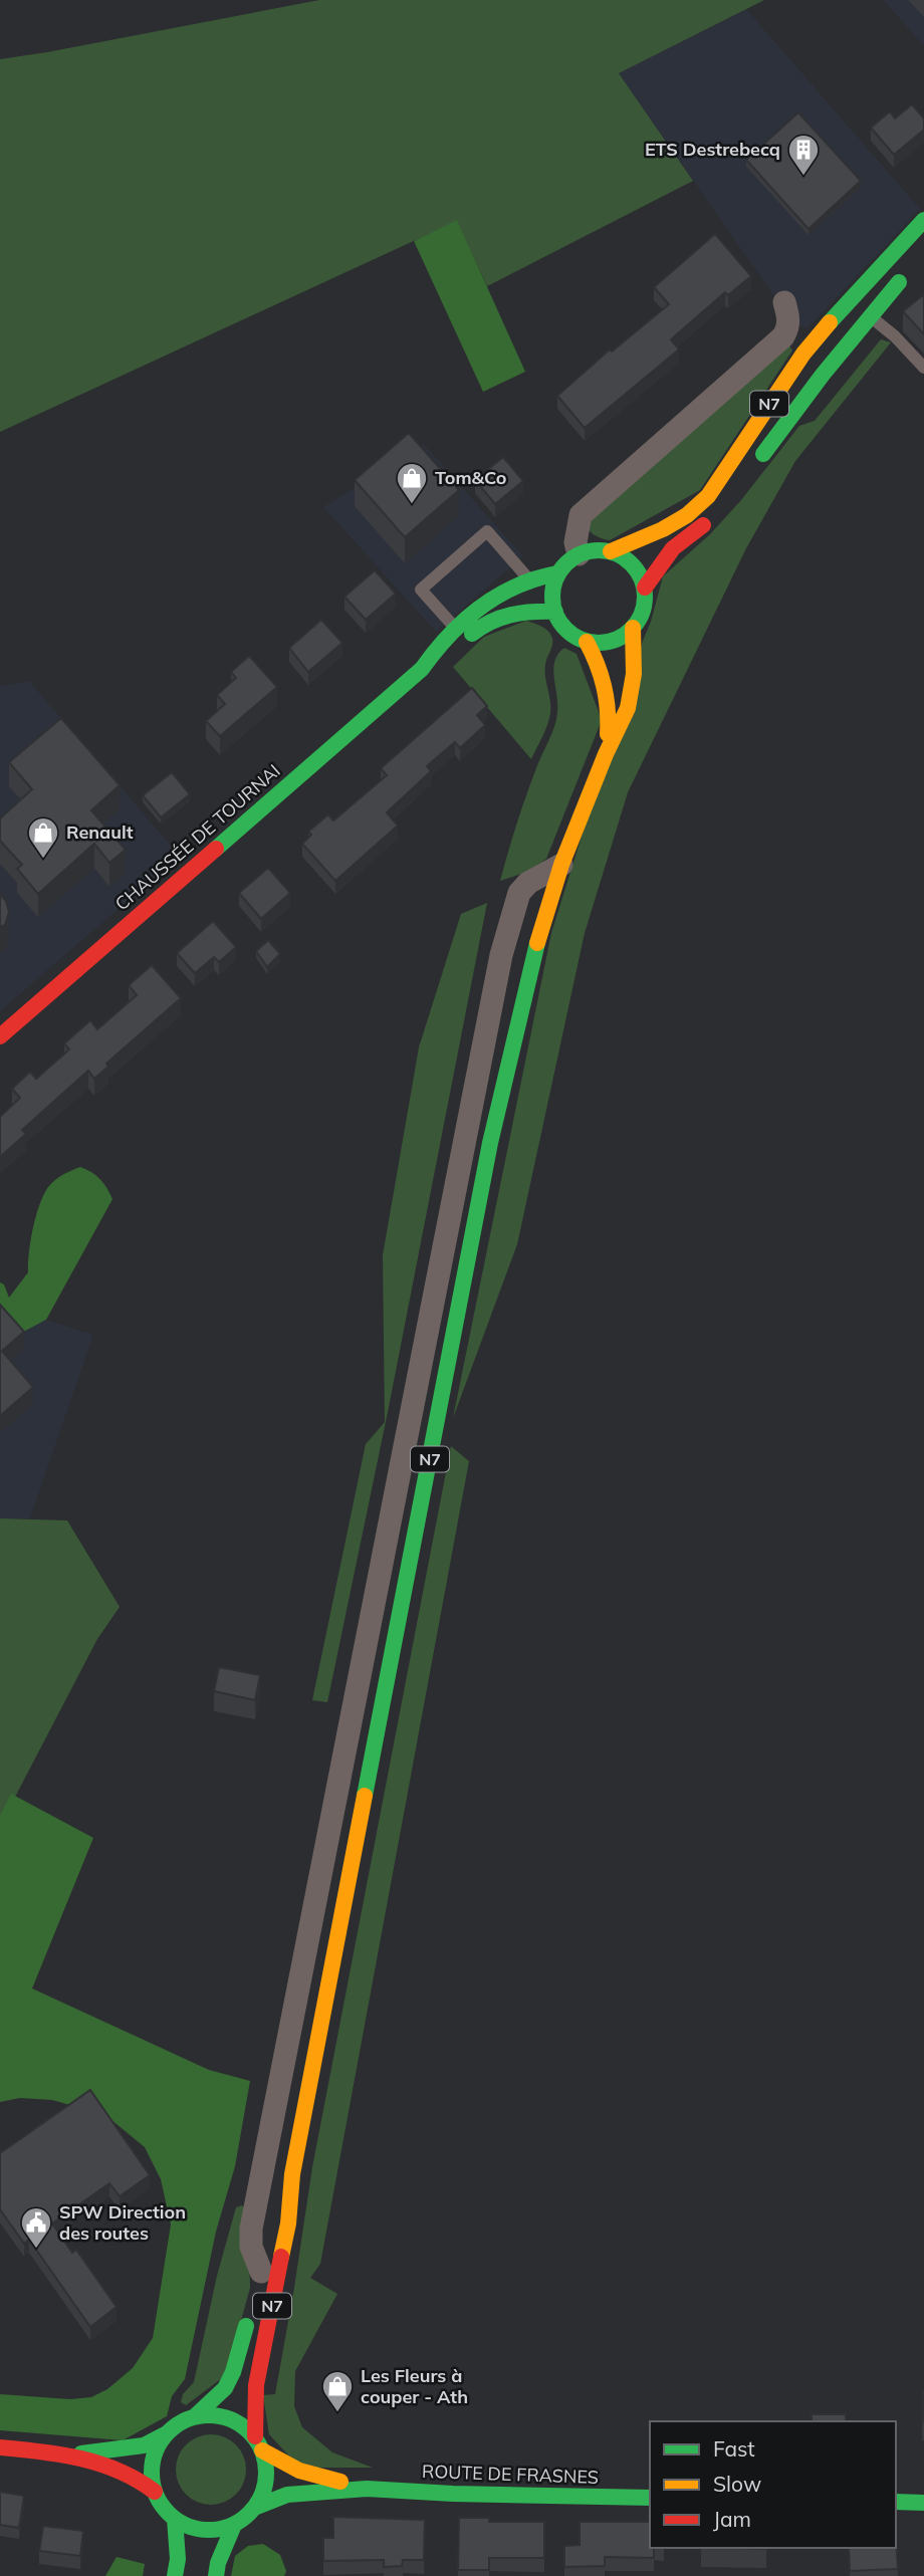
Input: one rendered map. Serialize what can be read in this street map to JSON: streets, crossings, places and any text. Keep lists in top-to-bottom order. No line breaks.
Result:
{"streets":{"main road":["N7","CHAUSSÉE DE TOURNAI","ROUTE DE FRASNES"]},"crossings":[["N7","CHAUSSÉE DE TOURNAI"],["N7","ROUTE DE FRASNES"]],"places":{"building":["ETS Destrebecq"],"shop":["Tom&Co","Renault","Les Fleurs à couper - Ath"],"public building":["SPW Direction des routes"]},"legend":["Fast","Slow","Jam"]}
